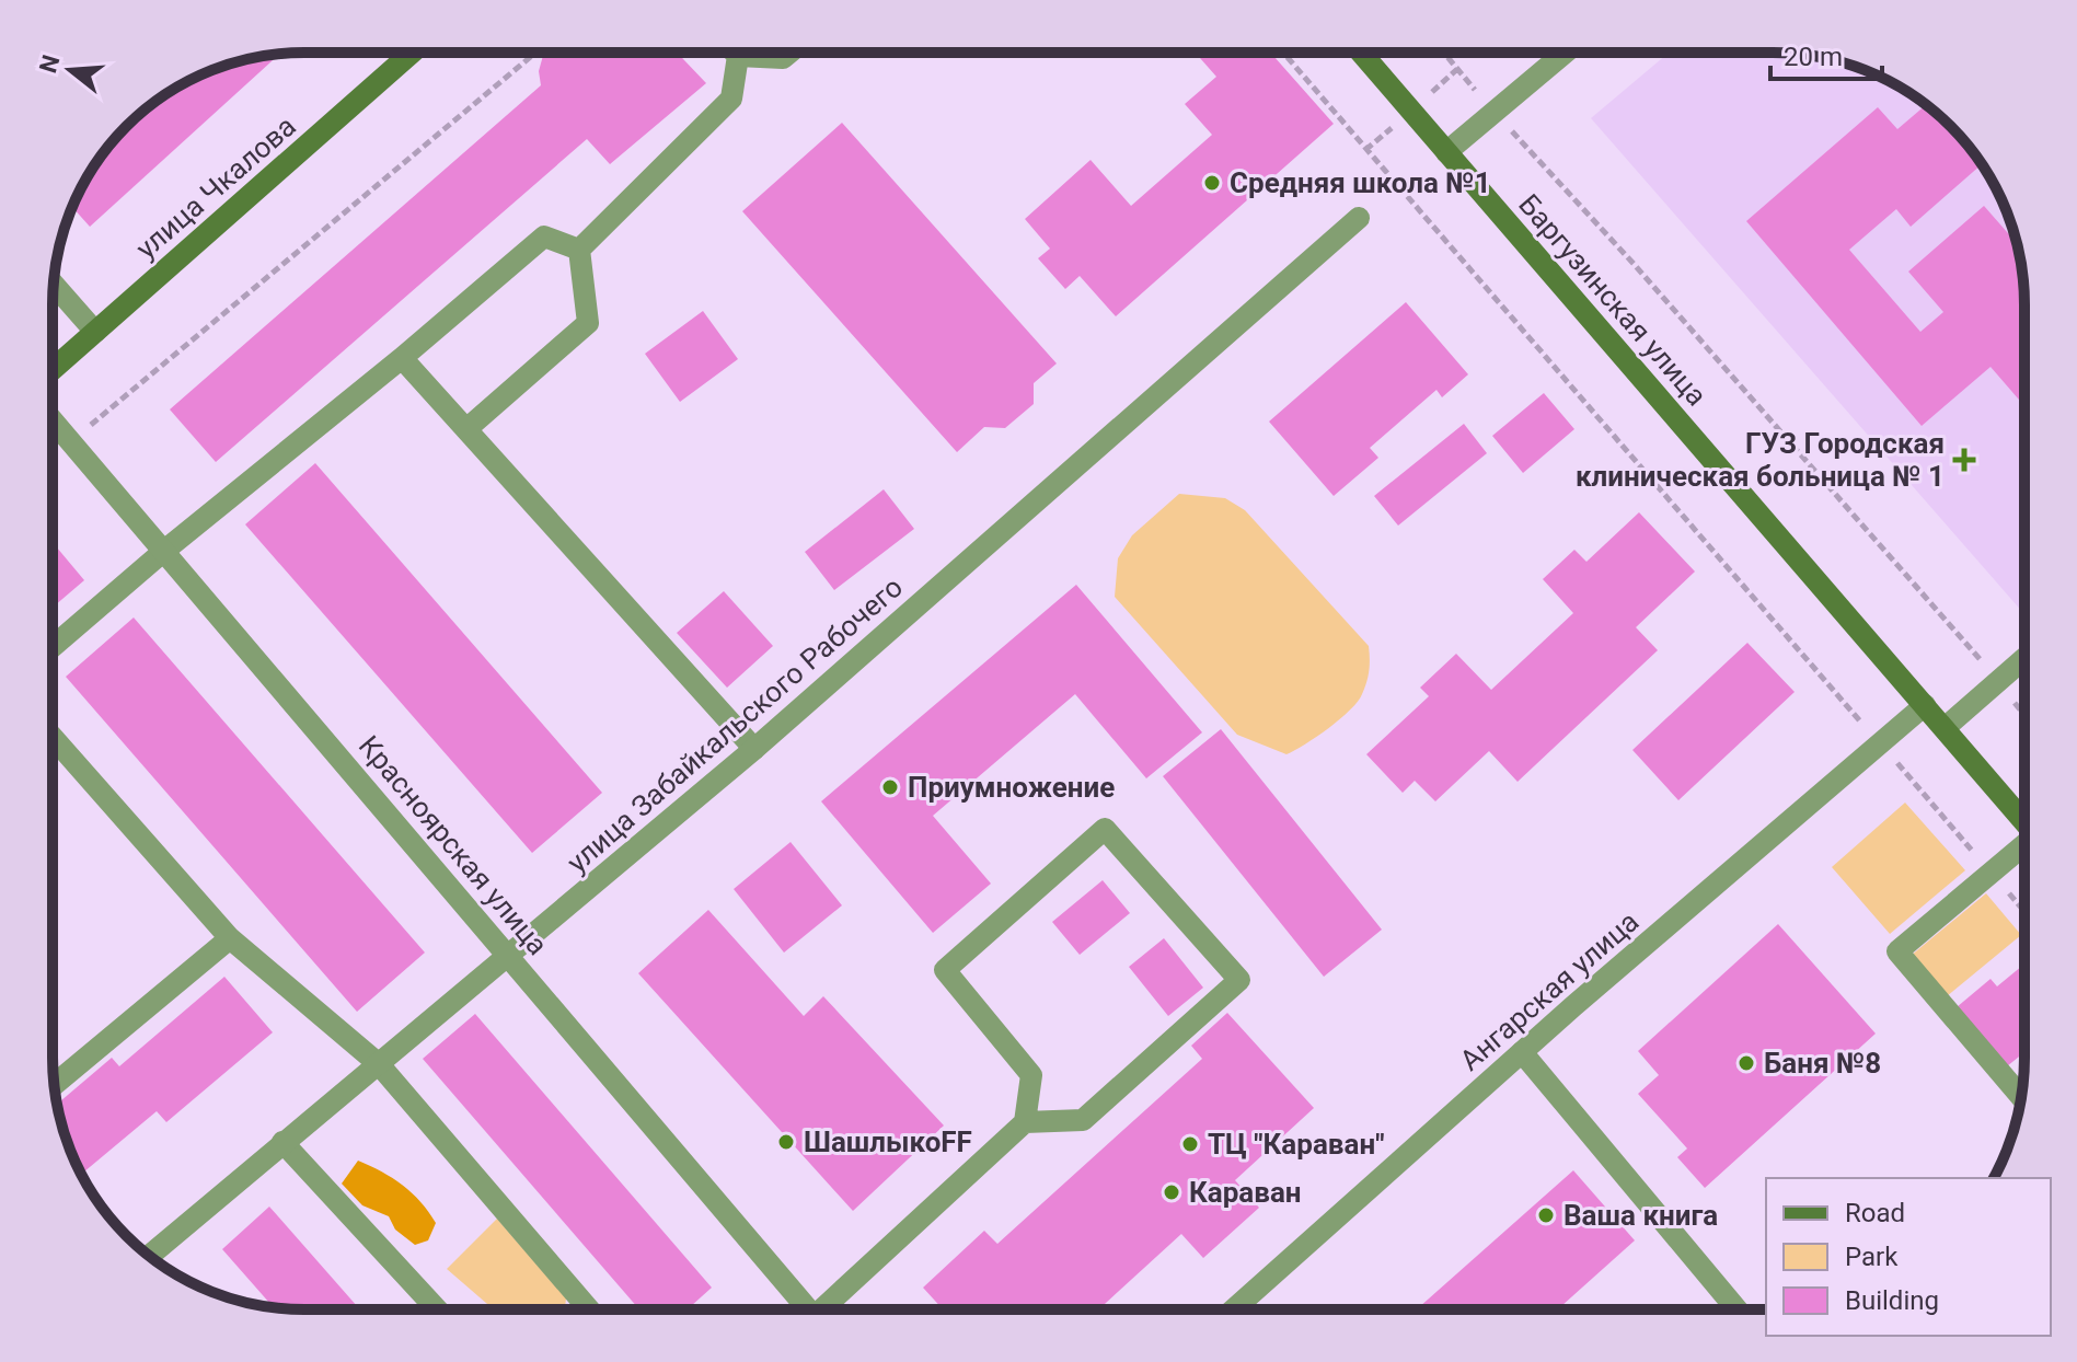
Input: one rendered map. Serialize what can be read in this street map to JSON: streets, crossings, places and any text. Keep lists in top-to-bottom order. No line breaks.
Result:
{"streets":{"main road":["улица Чкалова","Баргузинская улица"],"street":["улица Забайкальского Рабочего","Красноярская улица","Ангарская улица"]},"crossings":[["Баргузинская улица","Ангарская улица"],["улица Забайкальского Рабочего","Красноярская улица"]],"places":{"other":["Средняя школа №1","Приумножение","Баня №8","ШашлыкоFF","ТЦ \"Караван\"","Караван","Ваша книга"],"health":["ГУЗ Городская клиническая больница № 1"]},"legend":["Road","Park","Building"],"scale_bar":"20 m","north":"left"}
